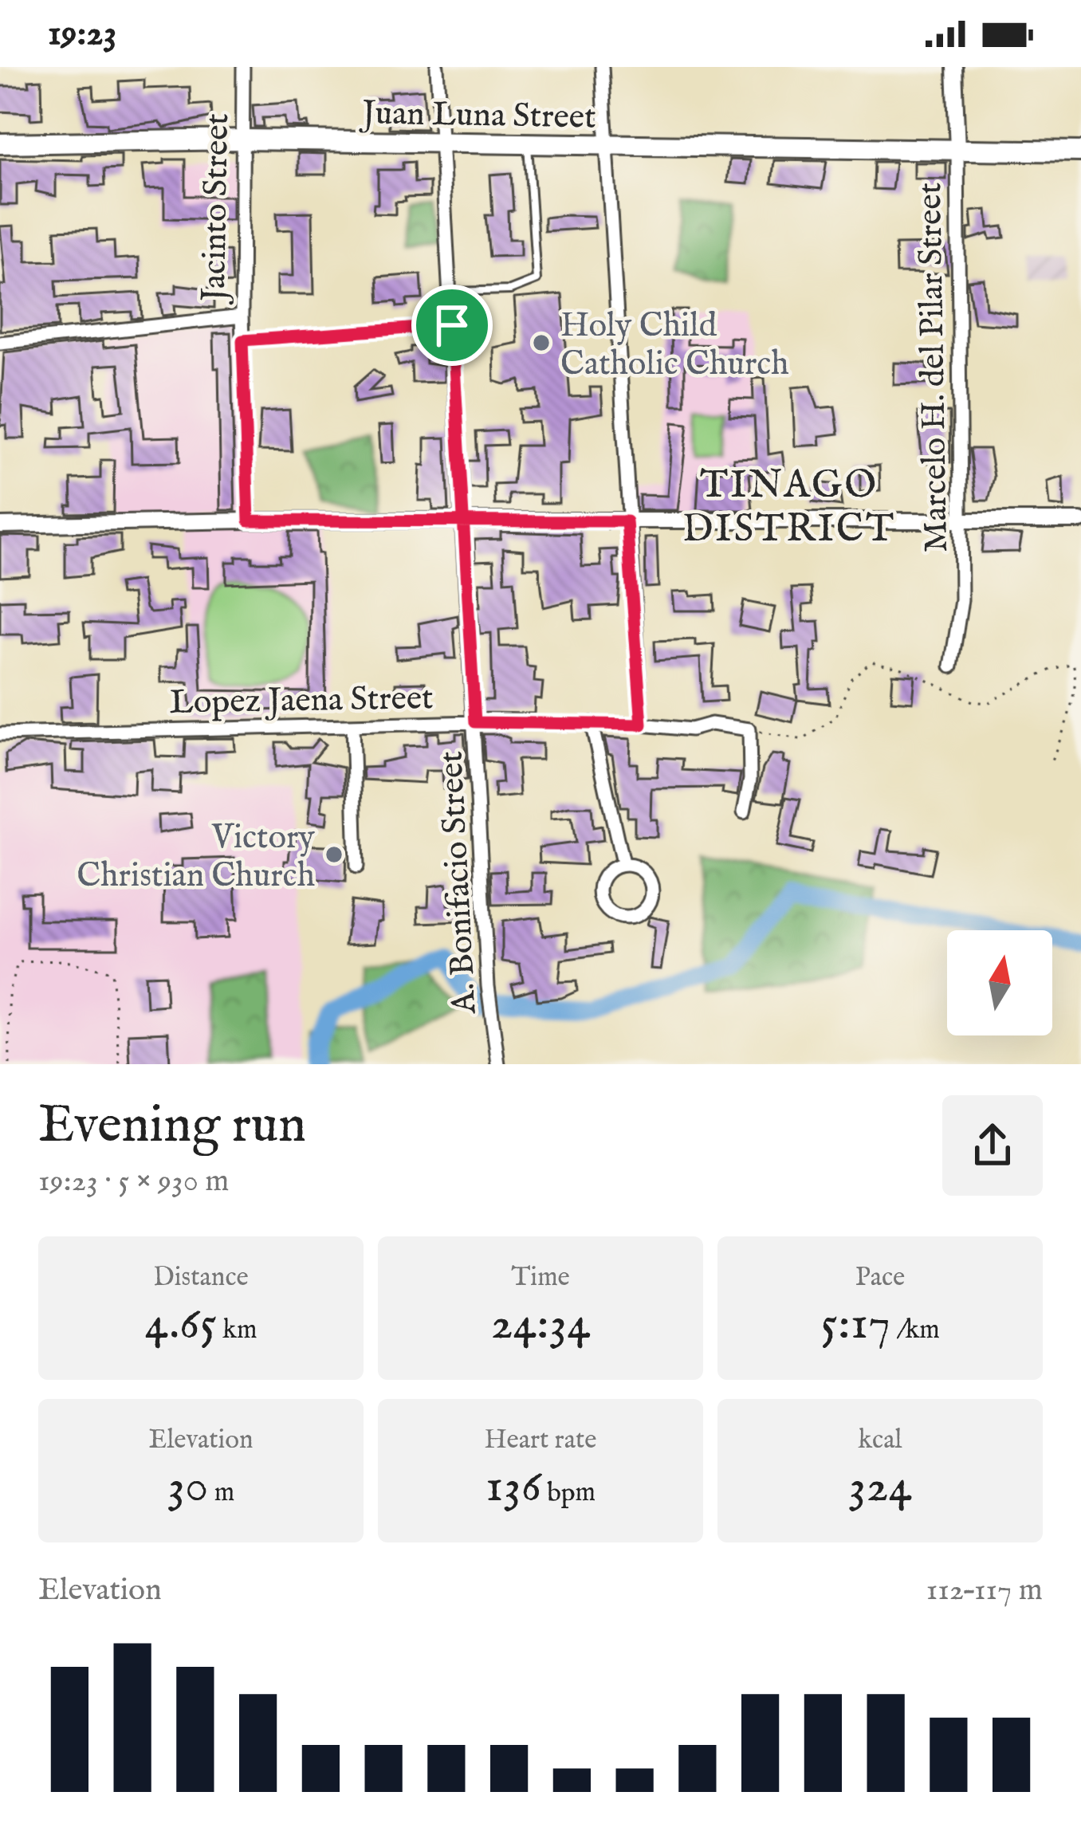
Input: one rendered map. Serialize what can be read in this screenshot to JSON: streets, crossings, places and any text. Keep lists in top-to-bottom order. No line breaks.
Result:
{"streets":{"main road":["Juan Luna Street"],"street":["Jacinto Street","Marcelo H. del Pilar Street","Lopez Jaena Street","A. Bonifacio Street"]},"crossings":[["Juan Luna Street","Jacinto Street"],["Juan Luna Street","Marcelo H. del Pilar Street"],["Juan Luna Street","A. Bonifacio Street"],["Lopez Jaena Street","A. Bonifacio Street"]],"districts":["TINAGO DISTRICT"],"places":["Holy Child Catholic Church","Victory Christian Church"],"north":"top","page":{"status":"19:23","heading":["Evening run","19:23 · 5 × 930 m"],"stats":[["Distance","4.65 km"],["Time","24:34"],["Pace","5:17 /km"],["Elevation","30 m"],["Heart rate","136 bpm"],["kcal","324"]],"chart":["Elevation","112–117 m"]}}
